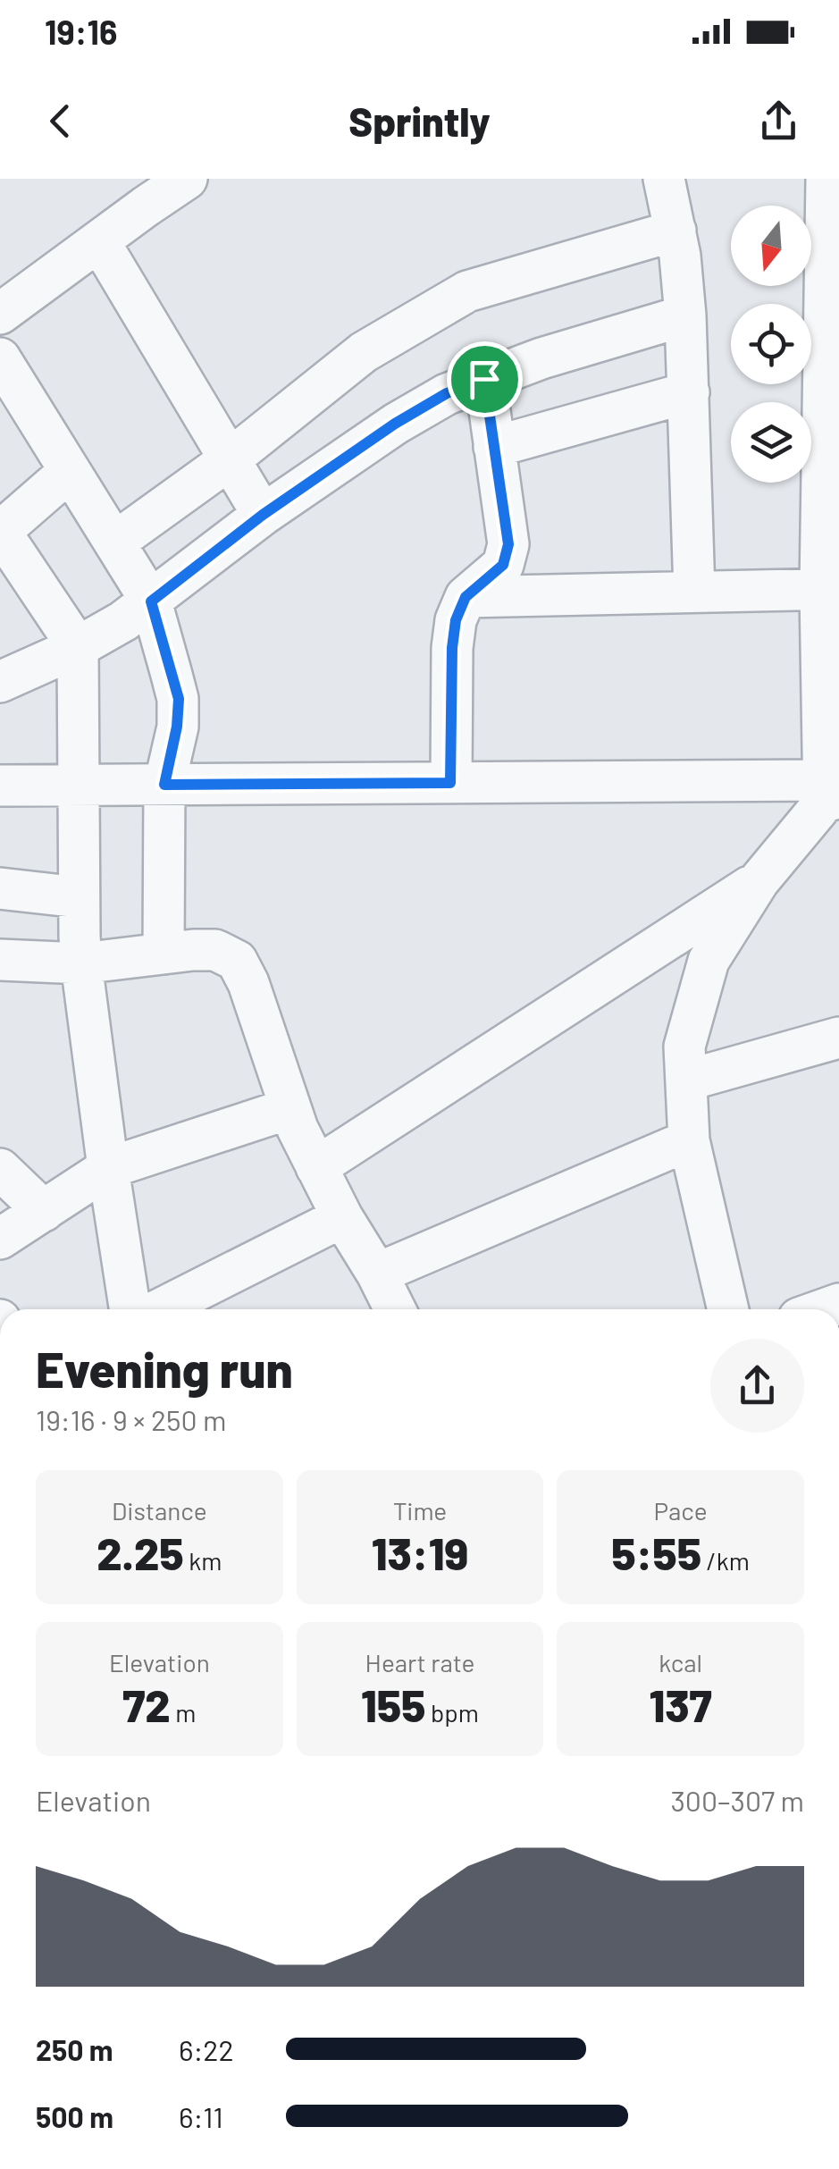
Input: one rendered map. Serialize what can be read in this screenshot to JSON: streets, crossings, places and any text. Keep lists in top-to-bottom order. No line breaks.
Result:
{"north":"bottom","page":{"status":"19:16","header":"Sprintly","heading":["Evening run","19:16 · 9 × 250 m"],"stats":[["Distance","2.25 km"],["Time","13:19"],["Pace","5:55 /km"],["Elevation","72 m"],["Heart rate","155 bpm"],["kcal","137"]],"chart":["Elevation","300–307 m"],"list":[{"name":"250 m","note":"6:22"},{"name":"500 m","note":"6:11"}]}}
